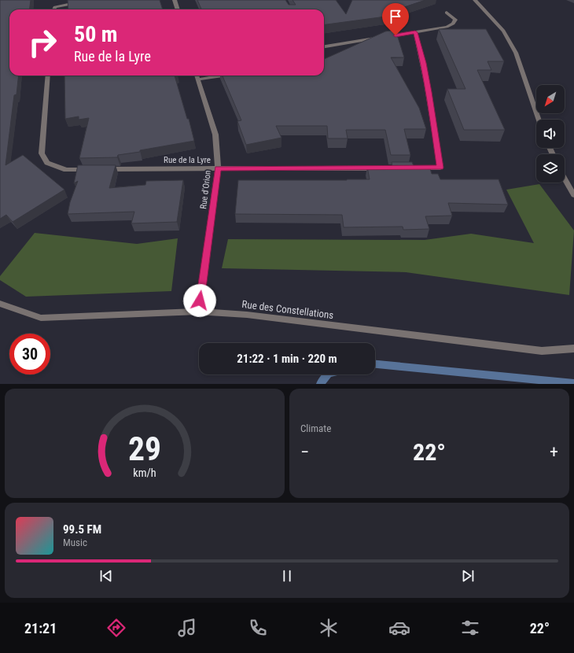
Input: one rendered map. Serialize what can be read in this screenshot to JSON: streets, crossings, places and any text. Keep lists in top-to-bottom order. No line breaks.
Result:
{"streets":{"street":["Rue de la Lyre","Rue d'Orion","Rue des Constellations"]},"crossings":[["Rue de la Lyre","Rue d'Orion"],["Rue d'Orion","Rue des Constellations"]],"north":"bottom left","page":{"turn":["50 m","Rue de la Lyre"],"limit":"30","trip":"21:22 · 1 min · 220 m","tile":"Climate","heat":["−","22°","+"],"song":["99.5 FM","Music"],"tabs":["21:21","22°"],"gauge":["29","km/h"]}}
